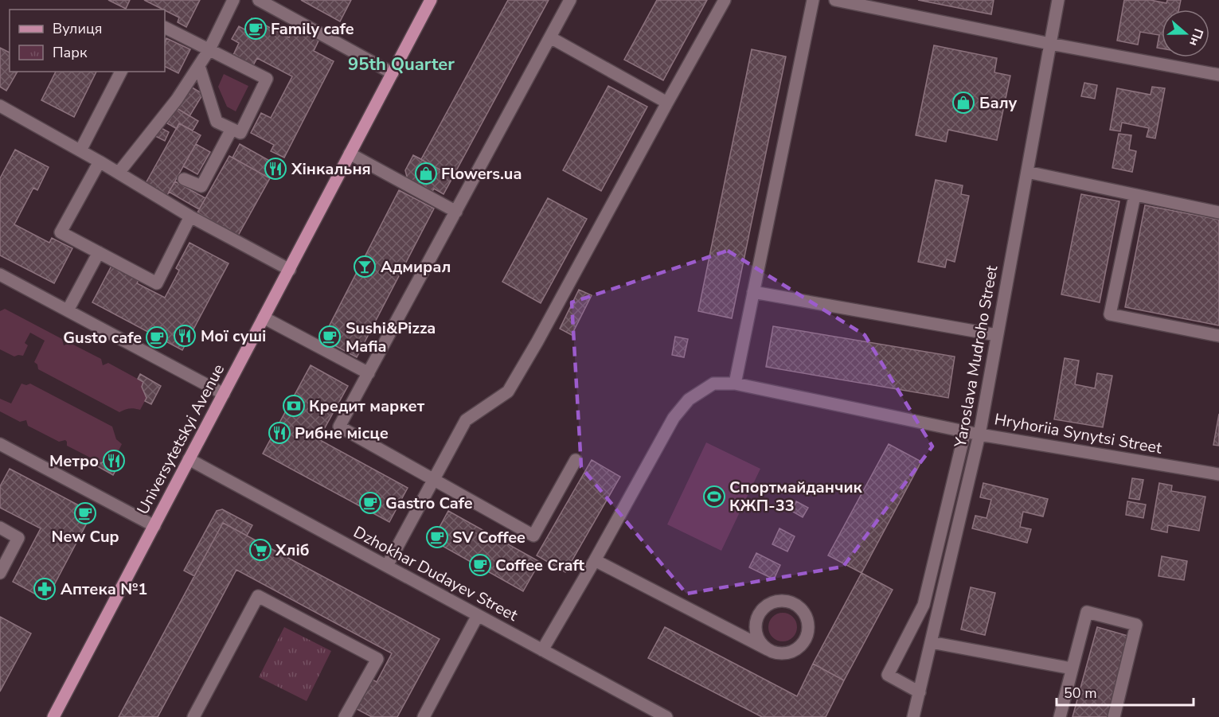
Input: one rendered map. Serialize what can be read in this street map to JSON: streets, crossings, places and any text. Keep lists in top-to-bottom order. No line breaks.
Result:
{"streets":{"main road":["Universytetskyi Avenue"],"street":["Yaroslava Mudroho Street","Hryhoriia Synytsi Street","Dzhokhar Dudayev Street"]},"crossings":[["Yaroslava Mudroho Street","Hryhoriia Synytsi Street"],["Hryhoriia Synytsi Street","Dzhokhar Dudayev Street"],["Universytetskyi Avenue","Dzhokhar Dudayev Street"]],"districts":["95th Quarter"],"places":{"cafe":["Family cafe","Sushi&Pizza Mafia","Gusto cafe","Gastro Cafe","New Cup","SV Coffee","Coffee Craft"],"shop":["Балу","Flowers.ua"],"restaurant":["Хінкальня","Мої суші","Рибне місце","Метро"],"bar":["Адмирал"],"bank":["Кредит маркет"],"sports":["Спортмайданчик КЖП-33"],"supermarket":["Хліб"],"pharmacy":["Аптека №1"]},"legend":["Вулиця","Парк"],"scale_bar":"50 m","north":"right"}
